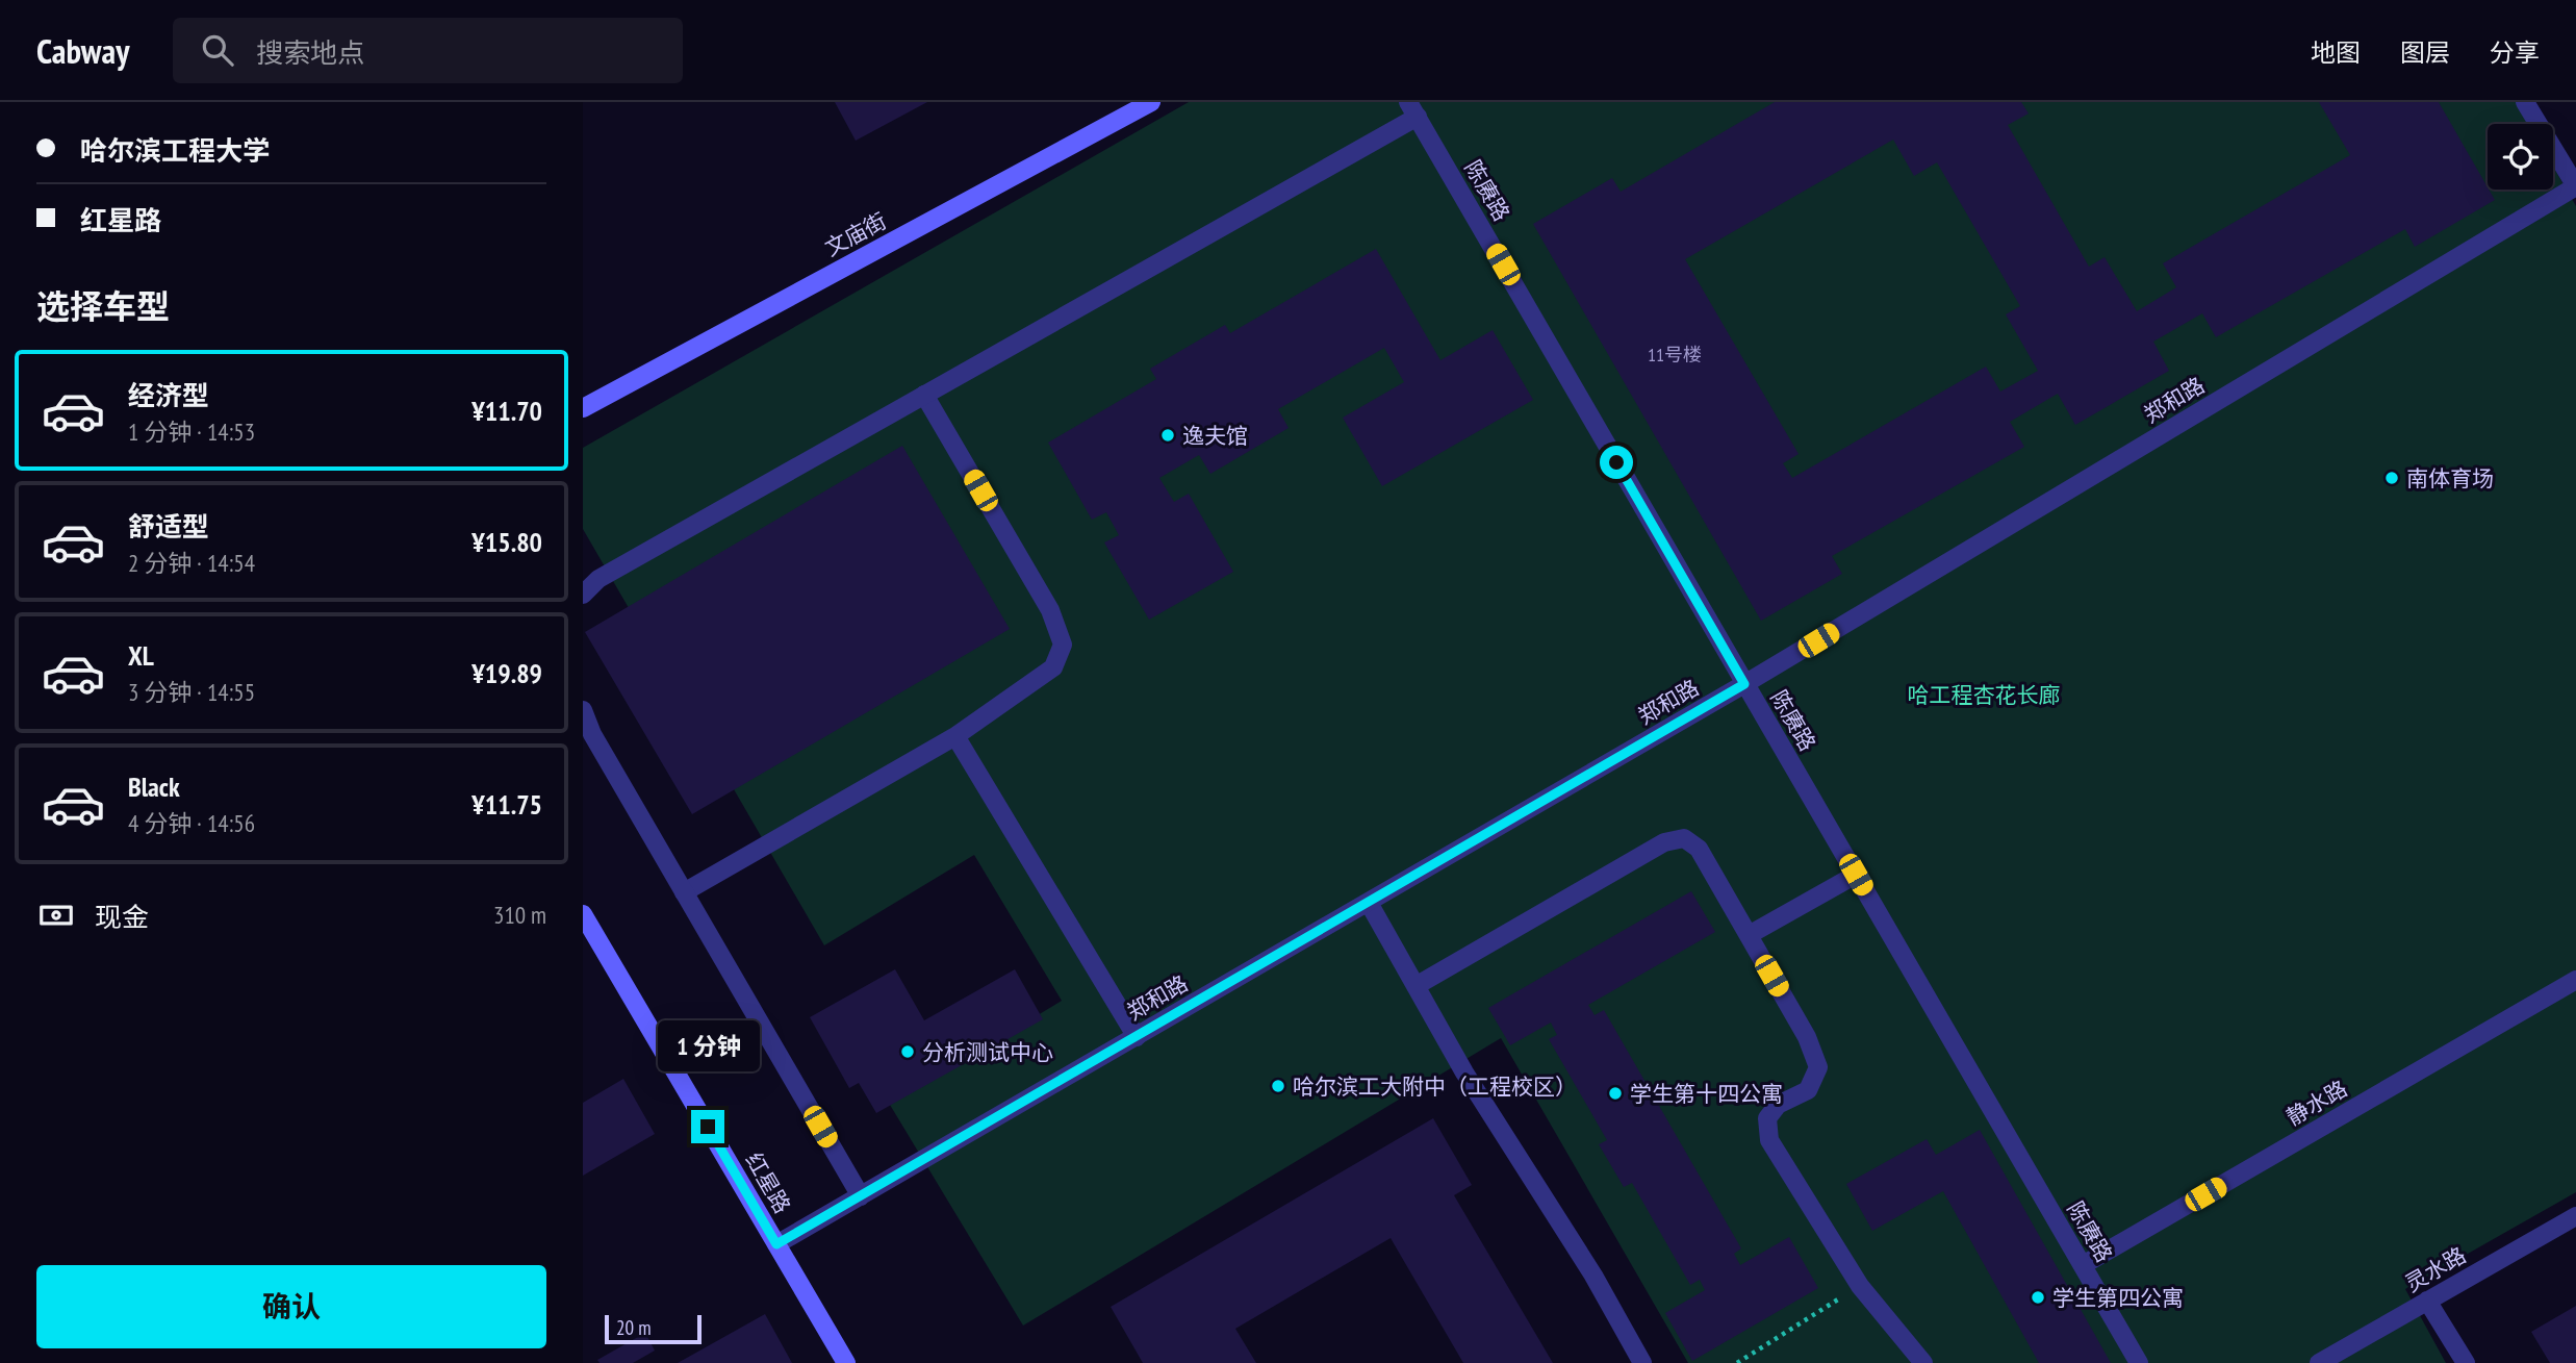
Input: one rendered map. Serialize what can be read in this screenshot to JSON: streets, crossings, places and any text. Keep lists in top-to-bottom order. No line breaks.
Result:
{"streets":{"main road":["文庙街","红星路"],"street":["陈赓路","郑和路","静水路","灵水路"]},"crossings":[["陈赓路","郑和路"],["陈赓路","静水路"],["郑和路","红星路"]],"parks":["哈工程杏花长廊"],"places":["逸夫馆","南体育场","分析测试中心","哈尔滨工大附中（工程校区）","学生第十四公寓","学生第四公寓"],"house_numbers":["11号楼"],"scale_bar":"20 m","page":{"header":"Cabway","search":"搜索地点","nav":["地图","图层","分享"],"banner":["哈尔滨工程大学","红星路"],"heading":"选择车型","list":[{"name":"经济型","note":"1 分钟 · 14:53","value":"¥11.70"},{"name":"舒适型","note":"2 分钟 · 14:54","value":"¥15.80"},{"name":"XL","note":"3 分钟 · 14:55","value":"¥19.89"},{"name":"Black","note":"4 分钟 · 14:56","value":"¥11.75"}],"pay":["现金","310 m"],"bubble":"1 分钟","buttons":"确认","scale":"20 m"}}
